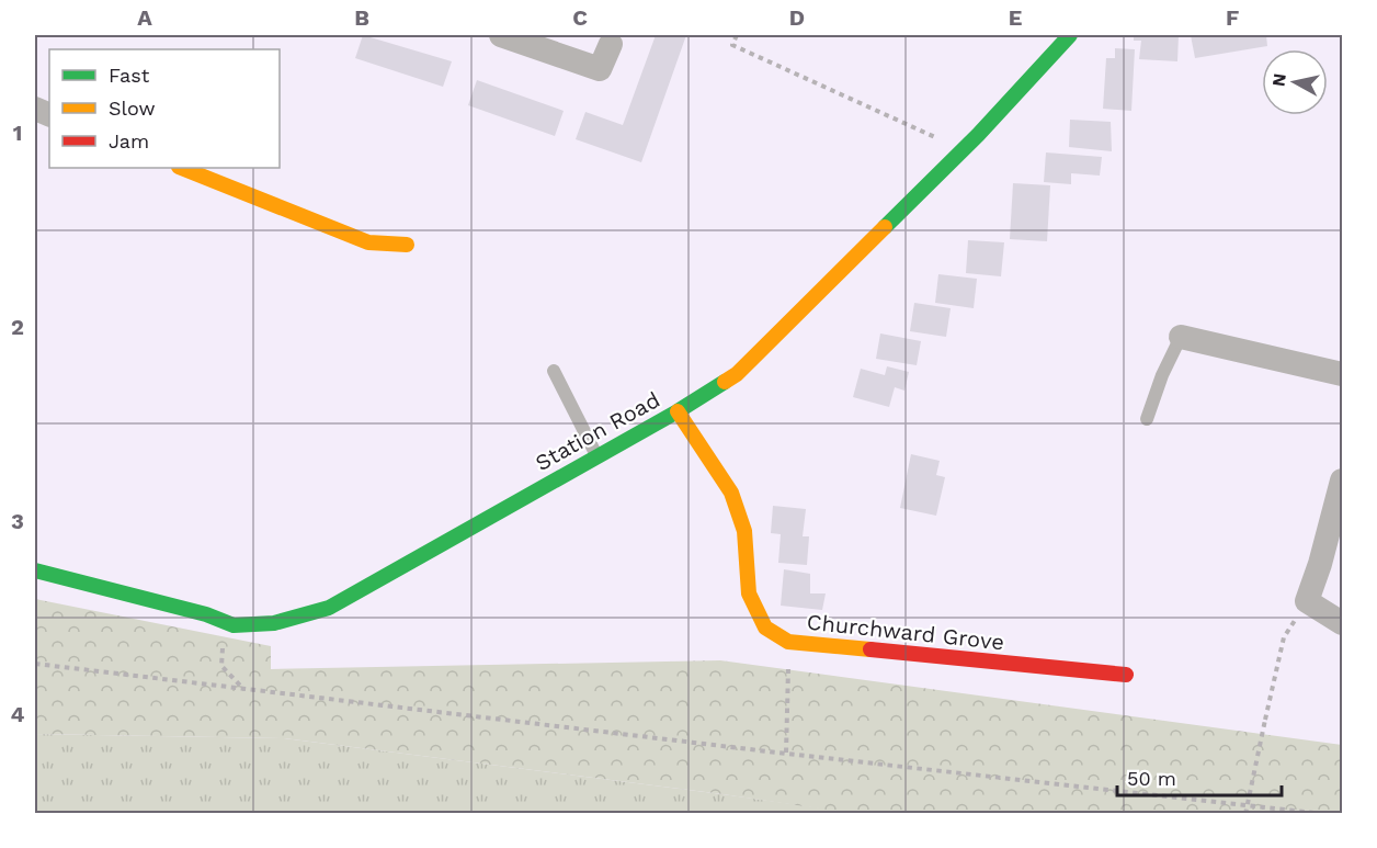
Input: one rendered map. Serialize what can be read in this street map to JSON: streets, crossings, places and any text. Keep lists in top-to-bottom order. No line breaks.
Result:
{"streets":{"street":["Station Road","Churchward Grove"]},"crossings":[["Station Road","Churchward Grove"]],"legend":["Fast","Slow","Jam"],"scale_bar":"50 m","north":"left","grid":{"columns":["A","B","C","D","E","F"],"rows":["1","2","3","4"]}}
